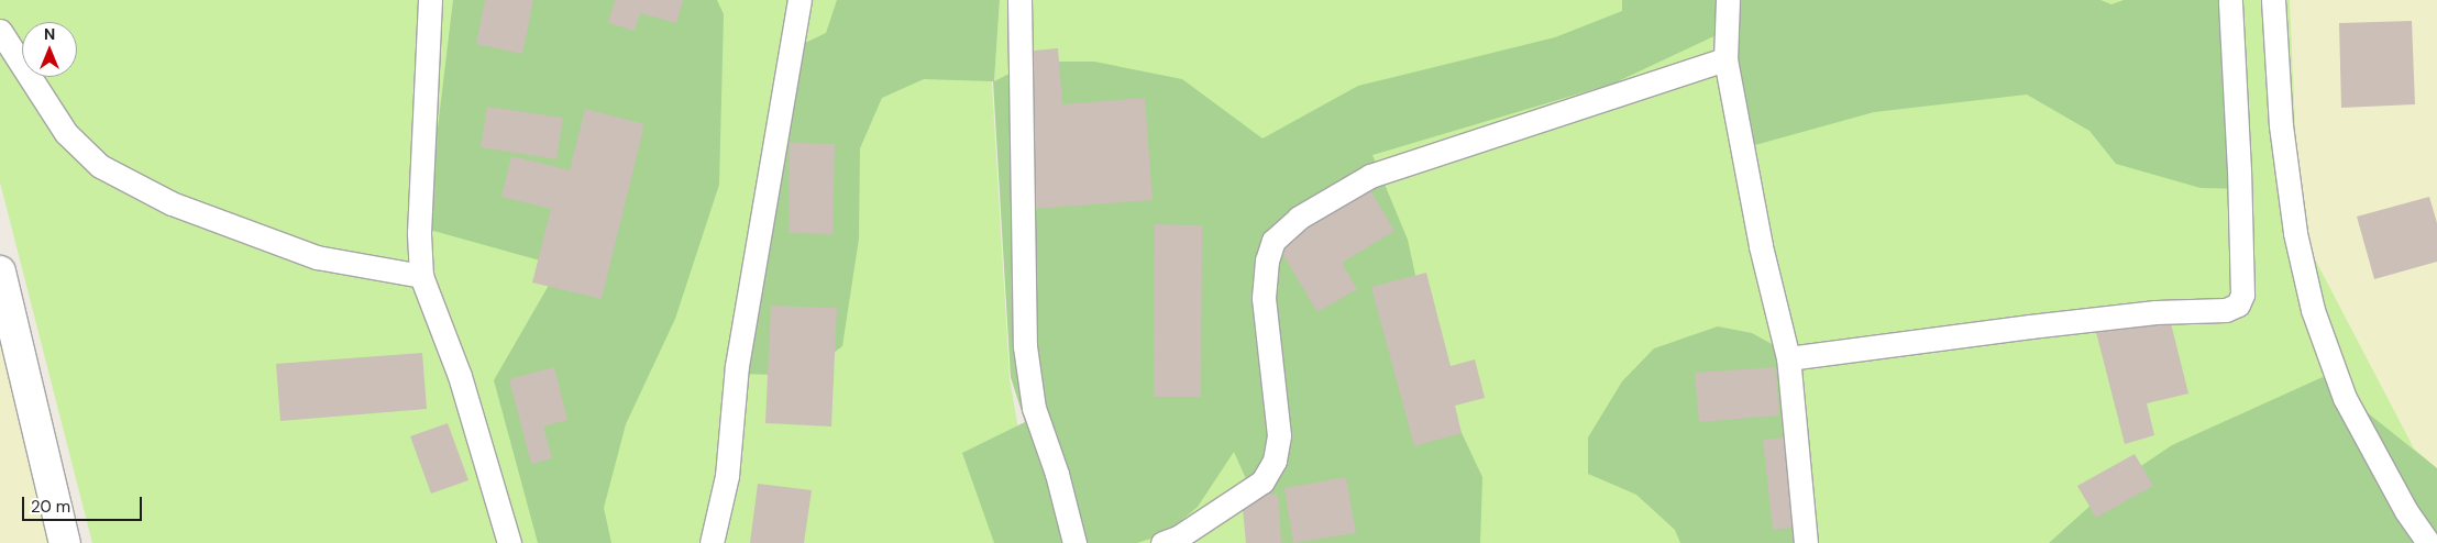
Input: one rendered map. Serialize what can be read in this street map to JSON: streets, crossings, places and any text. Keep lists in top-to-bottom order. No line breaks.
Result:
{"scale_bar":"20 m","north":"top"}
